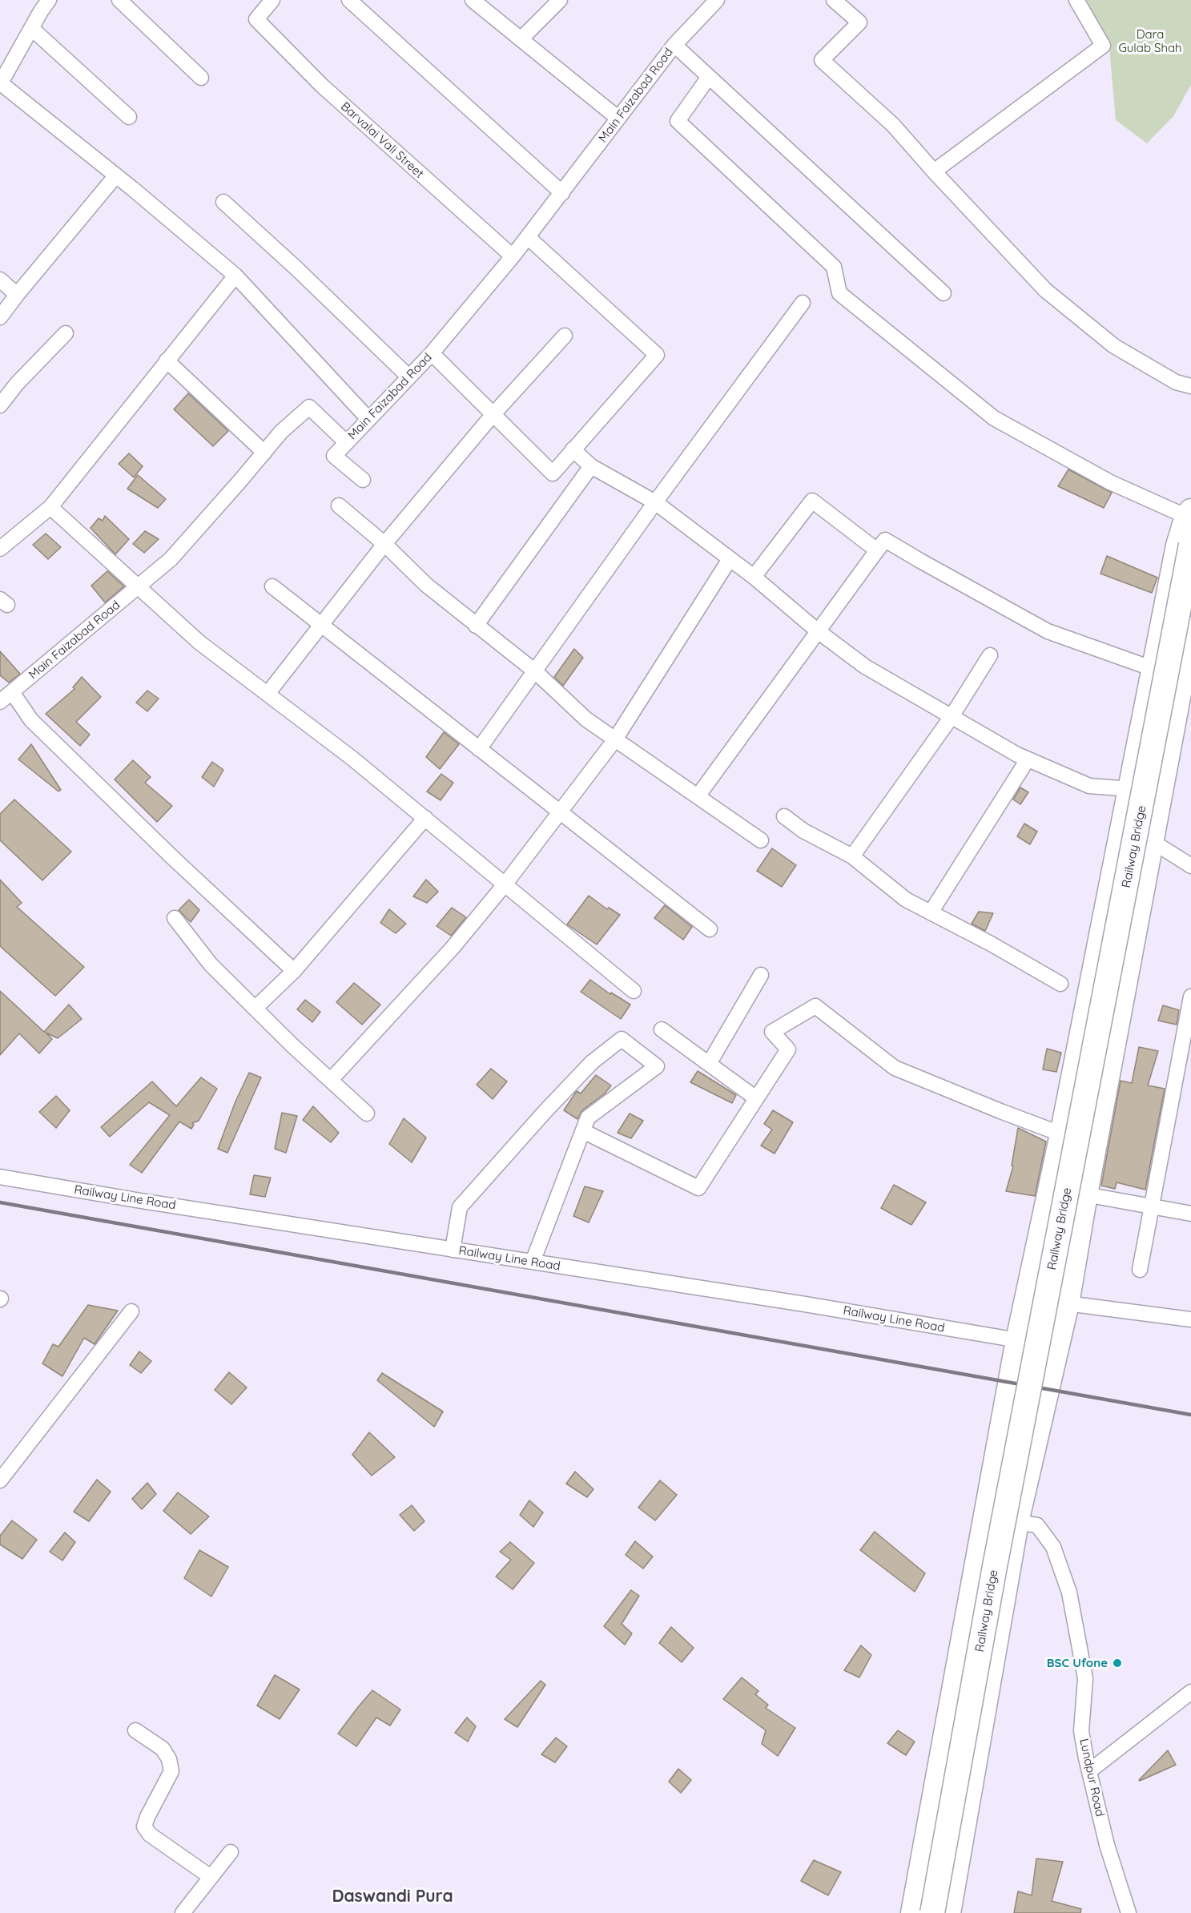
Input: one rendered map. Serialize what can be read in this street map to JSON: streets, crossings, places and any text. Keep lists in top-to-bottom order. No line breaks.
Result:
{"streets":{"main road":["Railway Bridge"],"street":["Main Faizabad Road","Barvalai Vali Street","Railway Line Road","Lundpur Road"]},"crossings":[["Main Faizabad Road","Barvalai Vali Street"]],"districts":["Daswandi Pura"],"parks":["Dara Gulab Shah"],"places":["BSC Ufone"]}
